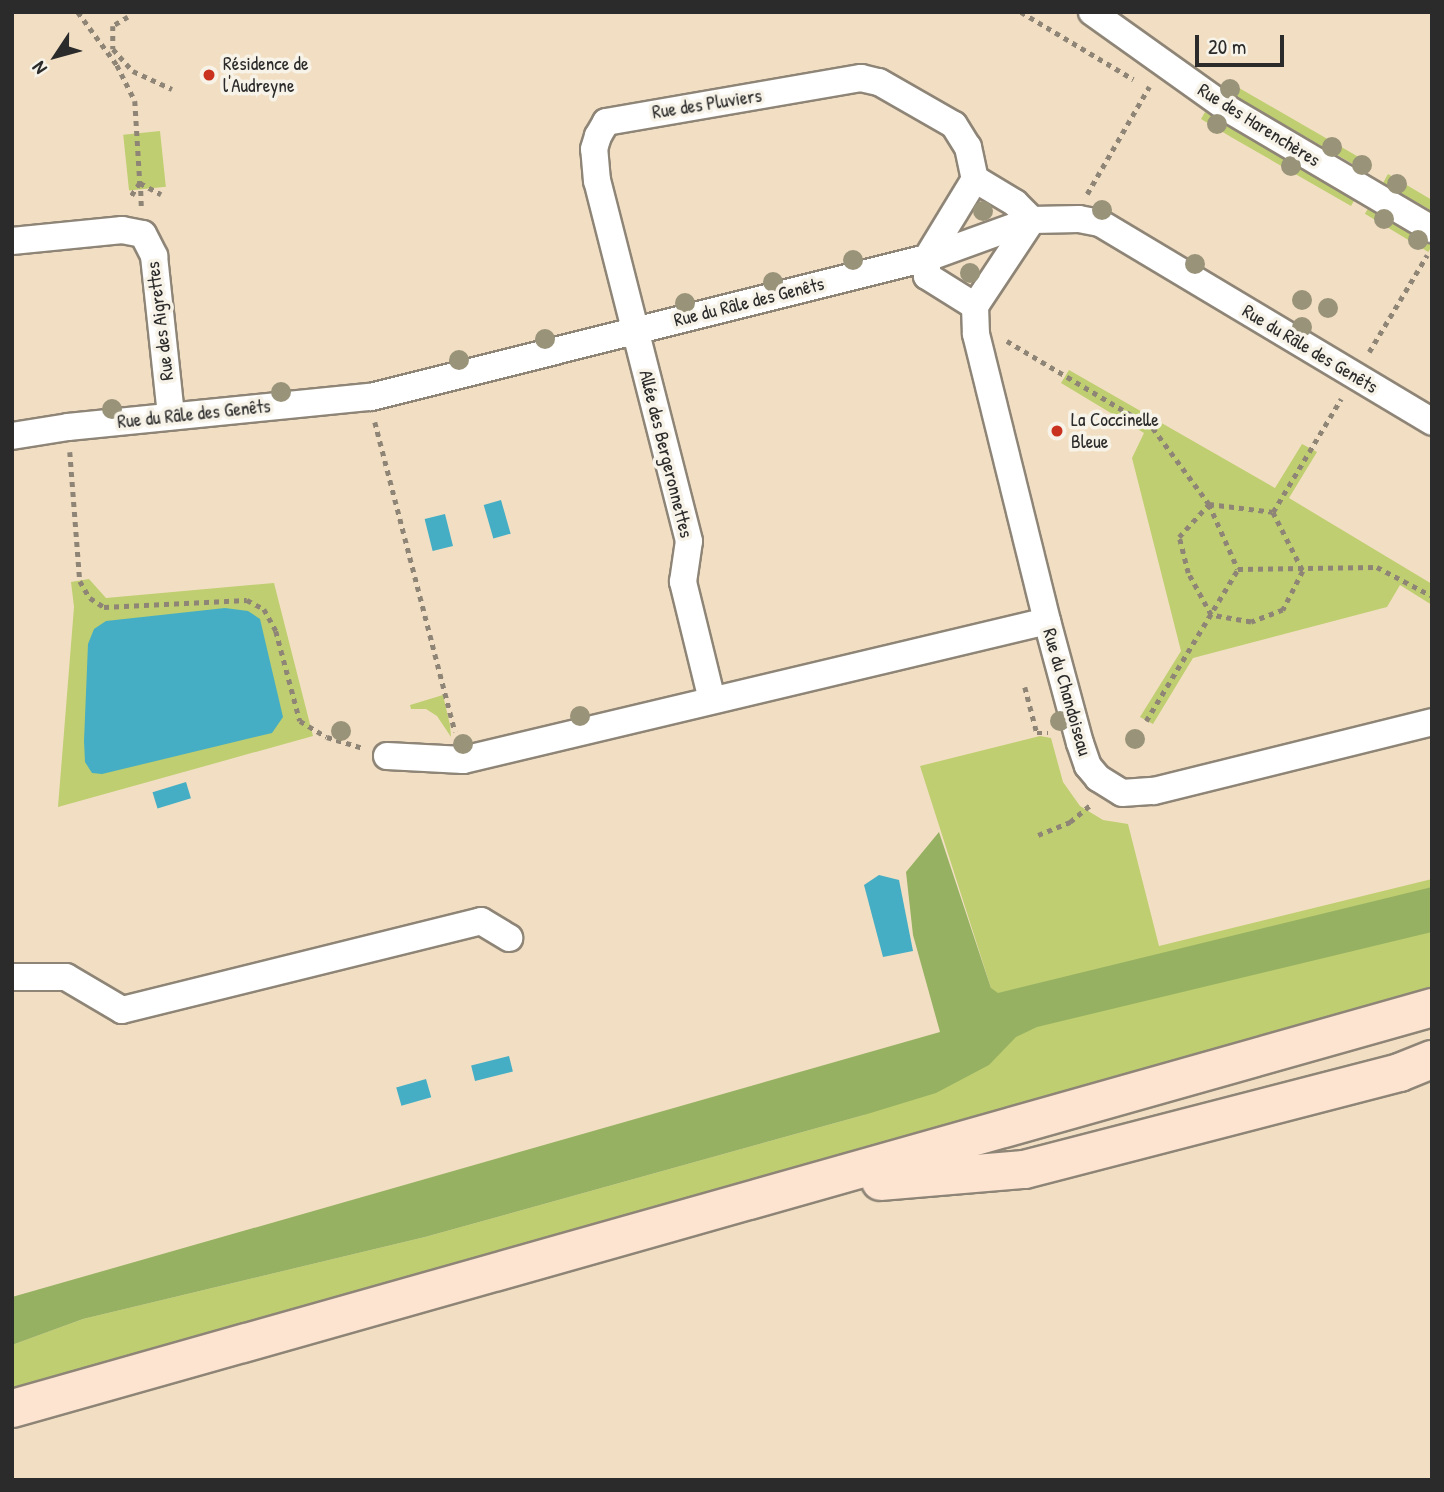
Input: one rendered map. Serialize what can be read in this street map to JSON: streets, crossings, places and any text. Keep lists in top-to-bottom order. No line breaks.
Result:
{"streets":{"street":["Rue des Pluviers","Rue des Harenchères","Rue du Râle des Genêts","Rue des Aigrettes","Allée des Bergeronnettes","Rue du Chandoiseau"]},"crossings":[["Rue des Pluviers","Rue du Râle des Genêts"],["Rue des Pluviers","Allée des Bergeronnettes"],["Rue du Râle des Genêts","Rue des Aigrettes"],["Rue du Râle des Genêts","Allée des Bergeronnettes"]],"places":["Résidence de l'Audreyne","La Coccinelle Bleue"],"scale_bar":"20 m","north":"bottom left"}
